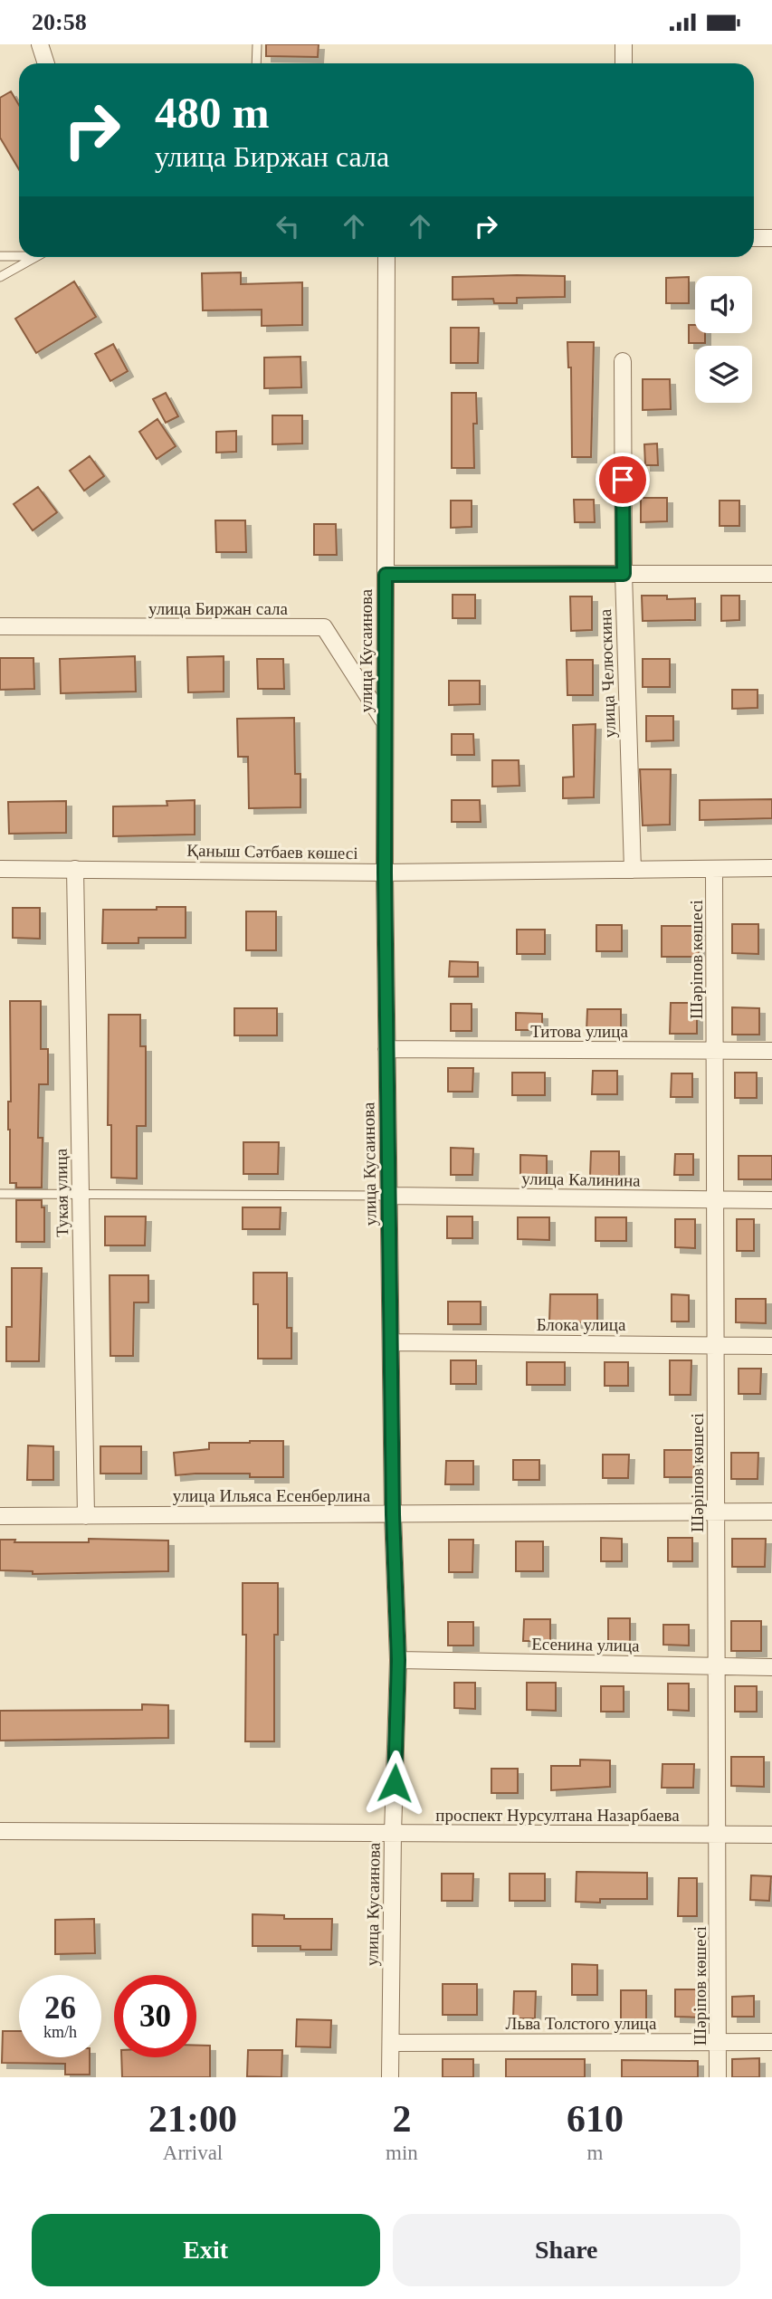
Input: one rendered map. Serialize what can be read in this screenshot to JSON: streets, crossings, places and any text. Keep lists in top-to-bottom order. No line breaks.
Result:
{"streets":{"street":["улица Биржан сала","улица Кусаинова","улица Челюскина","Қаныш Сәтбаев көшесі","Шәріпов көшесі","Титова улица","улица Калинина","Тукая улица","Блока улица","улица Ильяса Есенберлина","Есенина улица","проспект Нурсултана Назарбаева","Льва Толстого улица"]},"crossings":[["улица Биржан сала","улица Кусаинова"],["улица Кусаинова","Қаныш Сәтбаев көшесі"],["улица Кусаинова","Титова улица"],["улица Кусаинова","улица Калинина"],["улица Кусаинова","Блока улица"],["улица Кусаинова","улица Ильяса Есенберлина"],["улица Кусаинова","Есенина улица"],["улица Кусаинова","проспект Нурсултана Назарбаева"],["улица Кусаинова","Льва Толстого улица"],["улица Челюскина","Қаныш Сәтбаев көшесі"],["Қаныш Сәтбаев көшесі","Шәріпов көшесі"],["Қаныш Сәтбаев көшесі","Тукая улица"],["Шәріпов көшесі","Титова улица"],["Шәріпов көшесі","улица Калинина"],["Шәріпов көшесі","Блока улица"],["Шәріпов көшесі","улица Ильяса Есенберлина"],["Шәріпов көшесі","Есенина улица"],["Шәріпов көшесі","проспект Нурсултана Назарбаева"],["Шәріпов көшесі","Льва Толстого улица"],["Тукая улица","улица Ильяса Есенберлина"]],"page":{"status":"20:58","turn":["480 m","улица Биржан сала"],"speed":"26 km/h","limit":"30","eta":["21:00","Arrival","2","min","610","m"],"buttons":["Exit","Share"]}}
